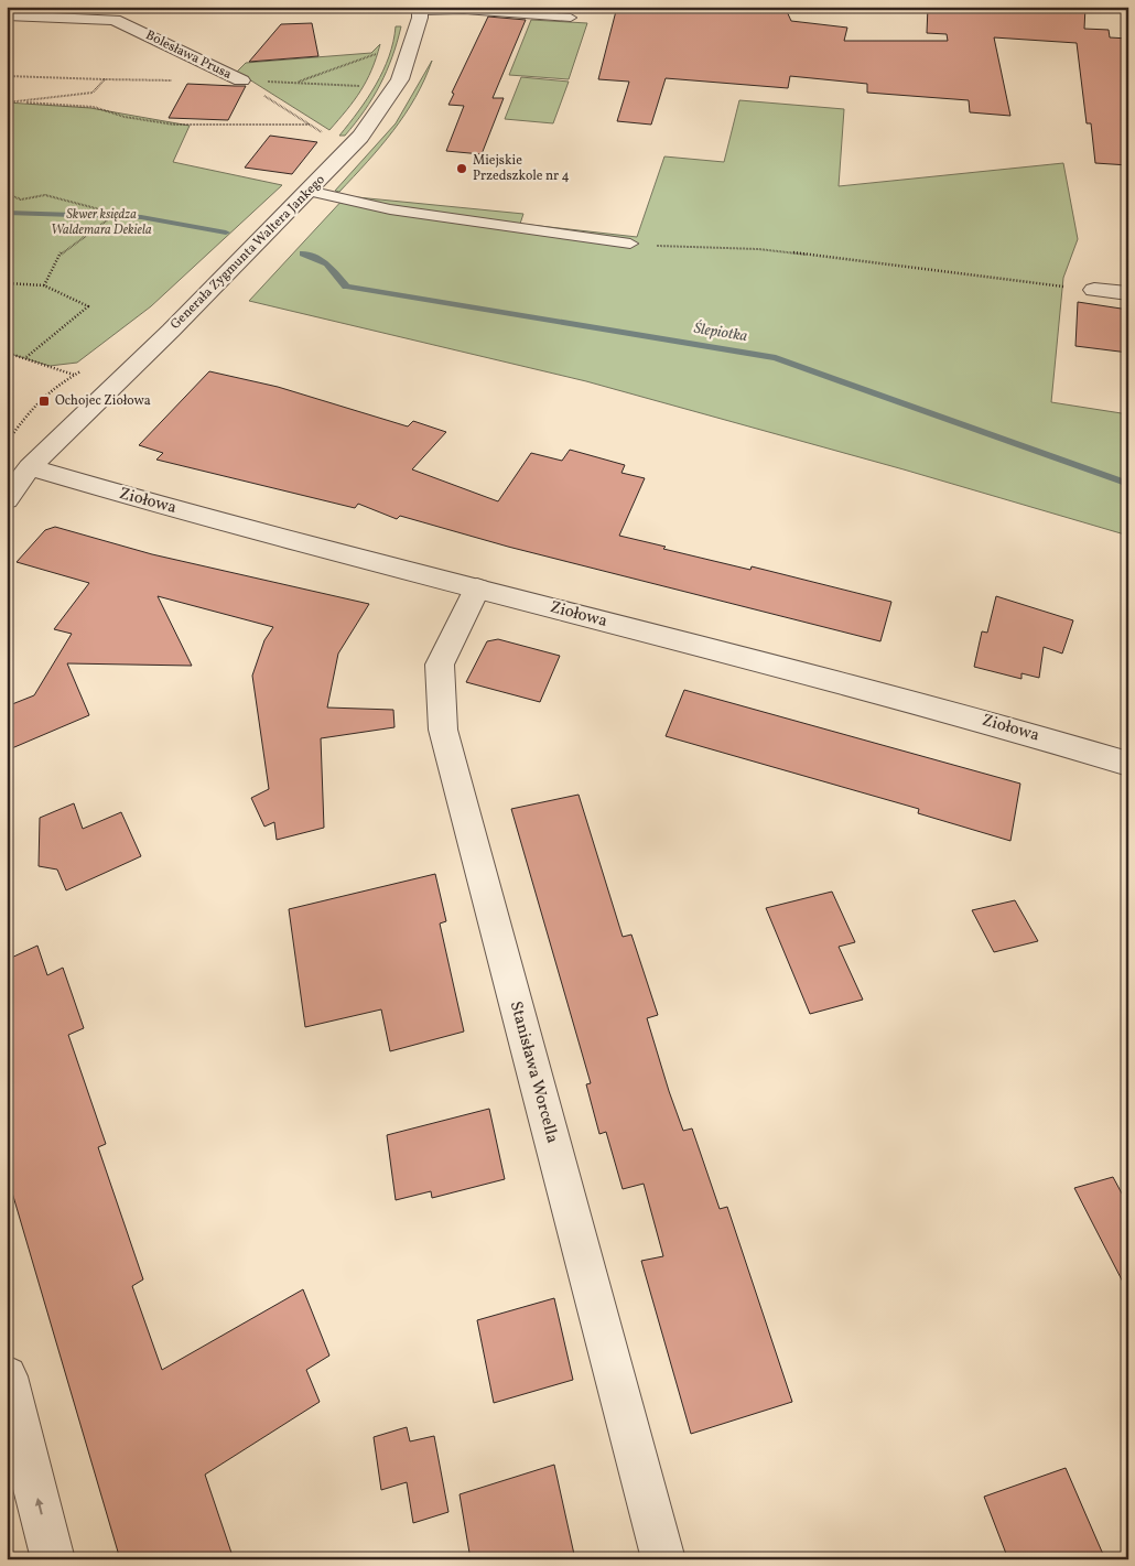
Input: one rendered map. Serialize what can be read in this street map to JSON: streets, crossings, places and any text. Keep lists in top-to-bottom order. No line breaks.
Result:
{"streets":{"street":["Bolesława Prusa","Generała Zygmunta Waltera Jankego","Ziołowa","Stanisława Worcella"]},"crossings":[["Generała Zygmunta Waltera Jankego","Ziołowa"],["Ziołowa","Stanisława Worcella"]],"water":["Ślepiotka"],"parks":["Skwer księdza Waldemara Dekiela"],"places":{"other":["Miejskie Przedszkole nr 4"],"transit":["Ochojec Ziołowa"]}}
